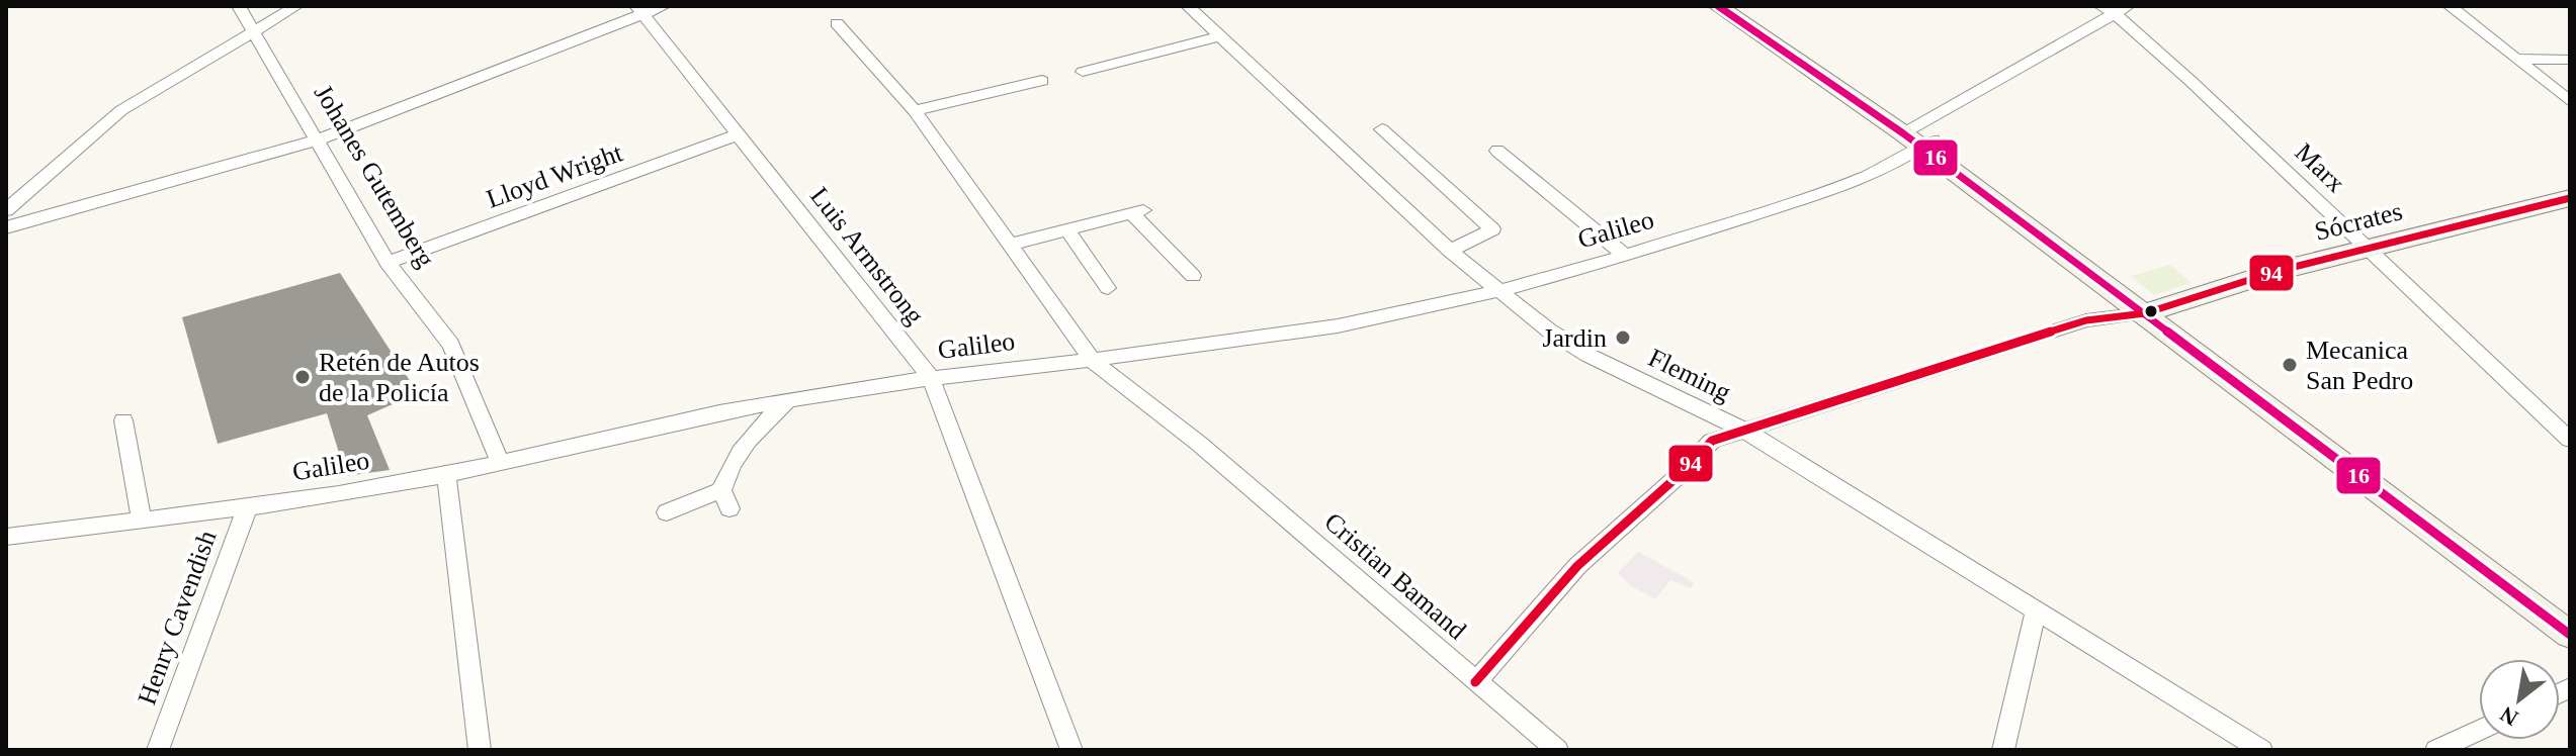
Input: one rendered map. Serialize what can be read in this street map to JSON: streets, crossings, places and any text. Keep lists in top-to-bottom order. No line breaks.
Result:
{"streets":{"main road":["Sócrates"],"street":["Marx","Johanes Gutemberg","Lloyd Wright","Galileo","Luis Armstrong","Fleming","Cristian Bamand","Henry Cavendish"]},"crossings":[["Marx","Sócrates"],["Marx","Galileo"],["Johanes Gutemberg","Lloyd Wright"],["Johanes Gutemberg","Galileo"],["Lloyd Wright","Luis Armstrong"],["Galileo","Luis Armstrong"],["Galileo","Fleming"],["Galileo","Cristian Bamand"],["Galileo","Henry Cavendish"]],"places":["Jardin","Mecanica San Pedro","Retén de Autos de la Policía"],"lines":["transit line 16","transit line 94"],"north":"bottom left"}
